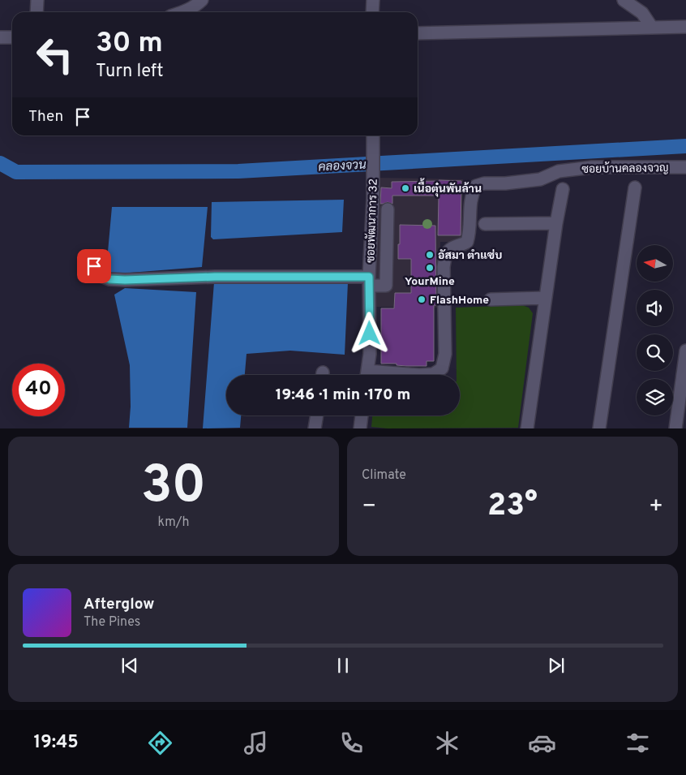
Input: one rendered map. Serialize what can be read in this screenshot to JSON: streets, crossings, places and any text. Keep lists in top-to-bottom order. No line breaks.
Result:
{"streets":{"street":["ซอยบ้านคลองจวญ","ซอยพัฒนาการ 32"]},"water":["คลองจวน"],"places":["เนื้อตุ๋นพันล้าน","อัสมา ตำแซ่บ","YourMine","FlashHome"],"north":"left","page":{"turn":["30 m","Turn left"],"then":"Then","limit":"40","trip":"19:46 · 1 min · 170 m","tile":[["30","km/h"],"Climate"],"heat":["−","23°","+"],"song":["Afterglow","The Pines"],"tabs":"19:45"}}
